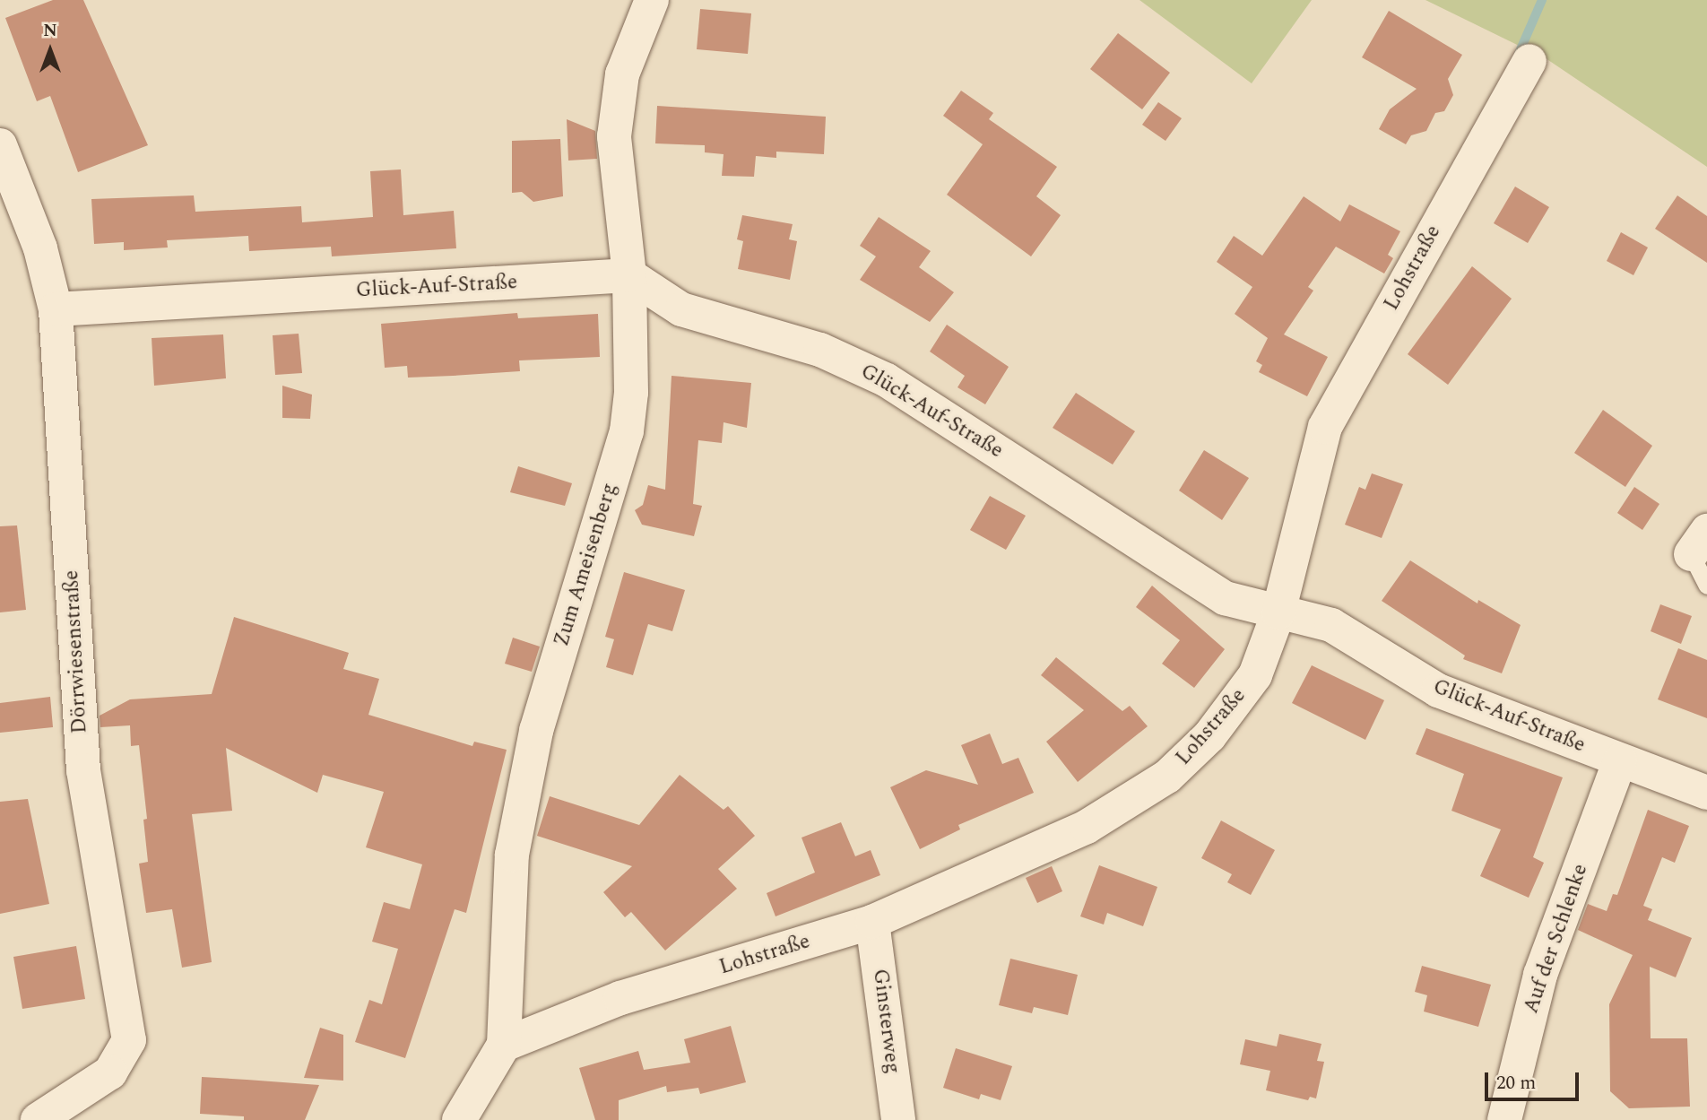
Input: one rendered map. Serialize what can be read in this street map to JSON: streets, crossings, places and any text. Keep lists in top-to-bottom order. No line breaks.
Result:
{"streets":{"street":["Lohstraße","Glück-Auf-Straße","Zum Ameisenberg","Dörrwiesenstraße","Auf der Schlenke","Ginsterweg"]},"crossings":[["Lohstraße","Glück-Auf-Straße"],["Lohstraße","Zum Ameisenberg"],["Lohstraße","Ginsterweg"],["Glück-Auf-Straße","Zum Ameisenberg"],["Glück-Auf-Straße","Dörrwiesenstraße"],["Glück-Auf-Straße","Auf der Schlenke"]],"scale_bar":"20 m","north":"top"}
